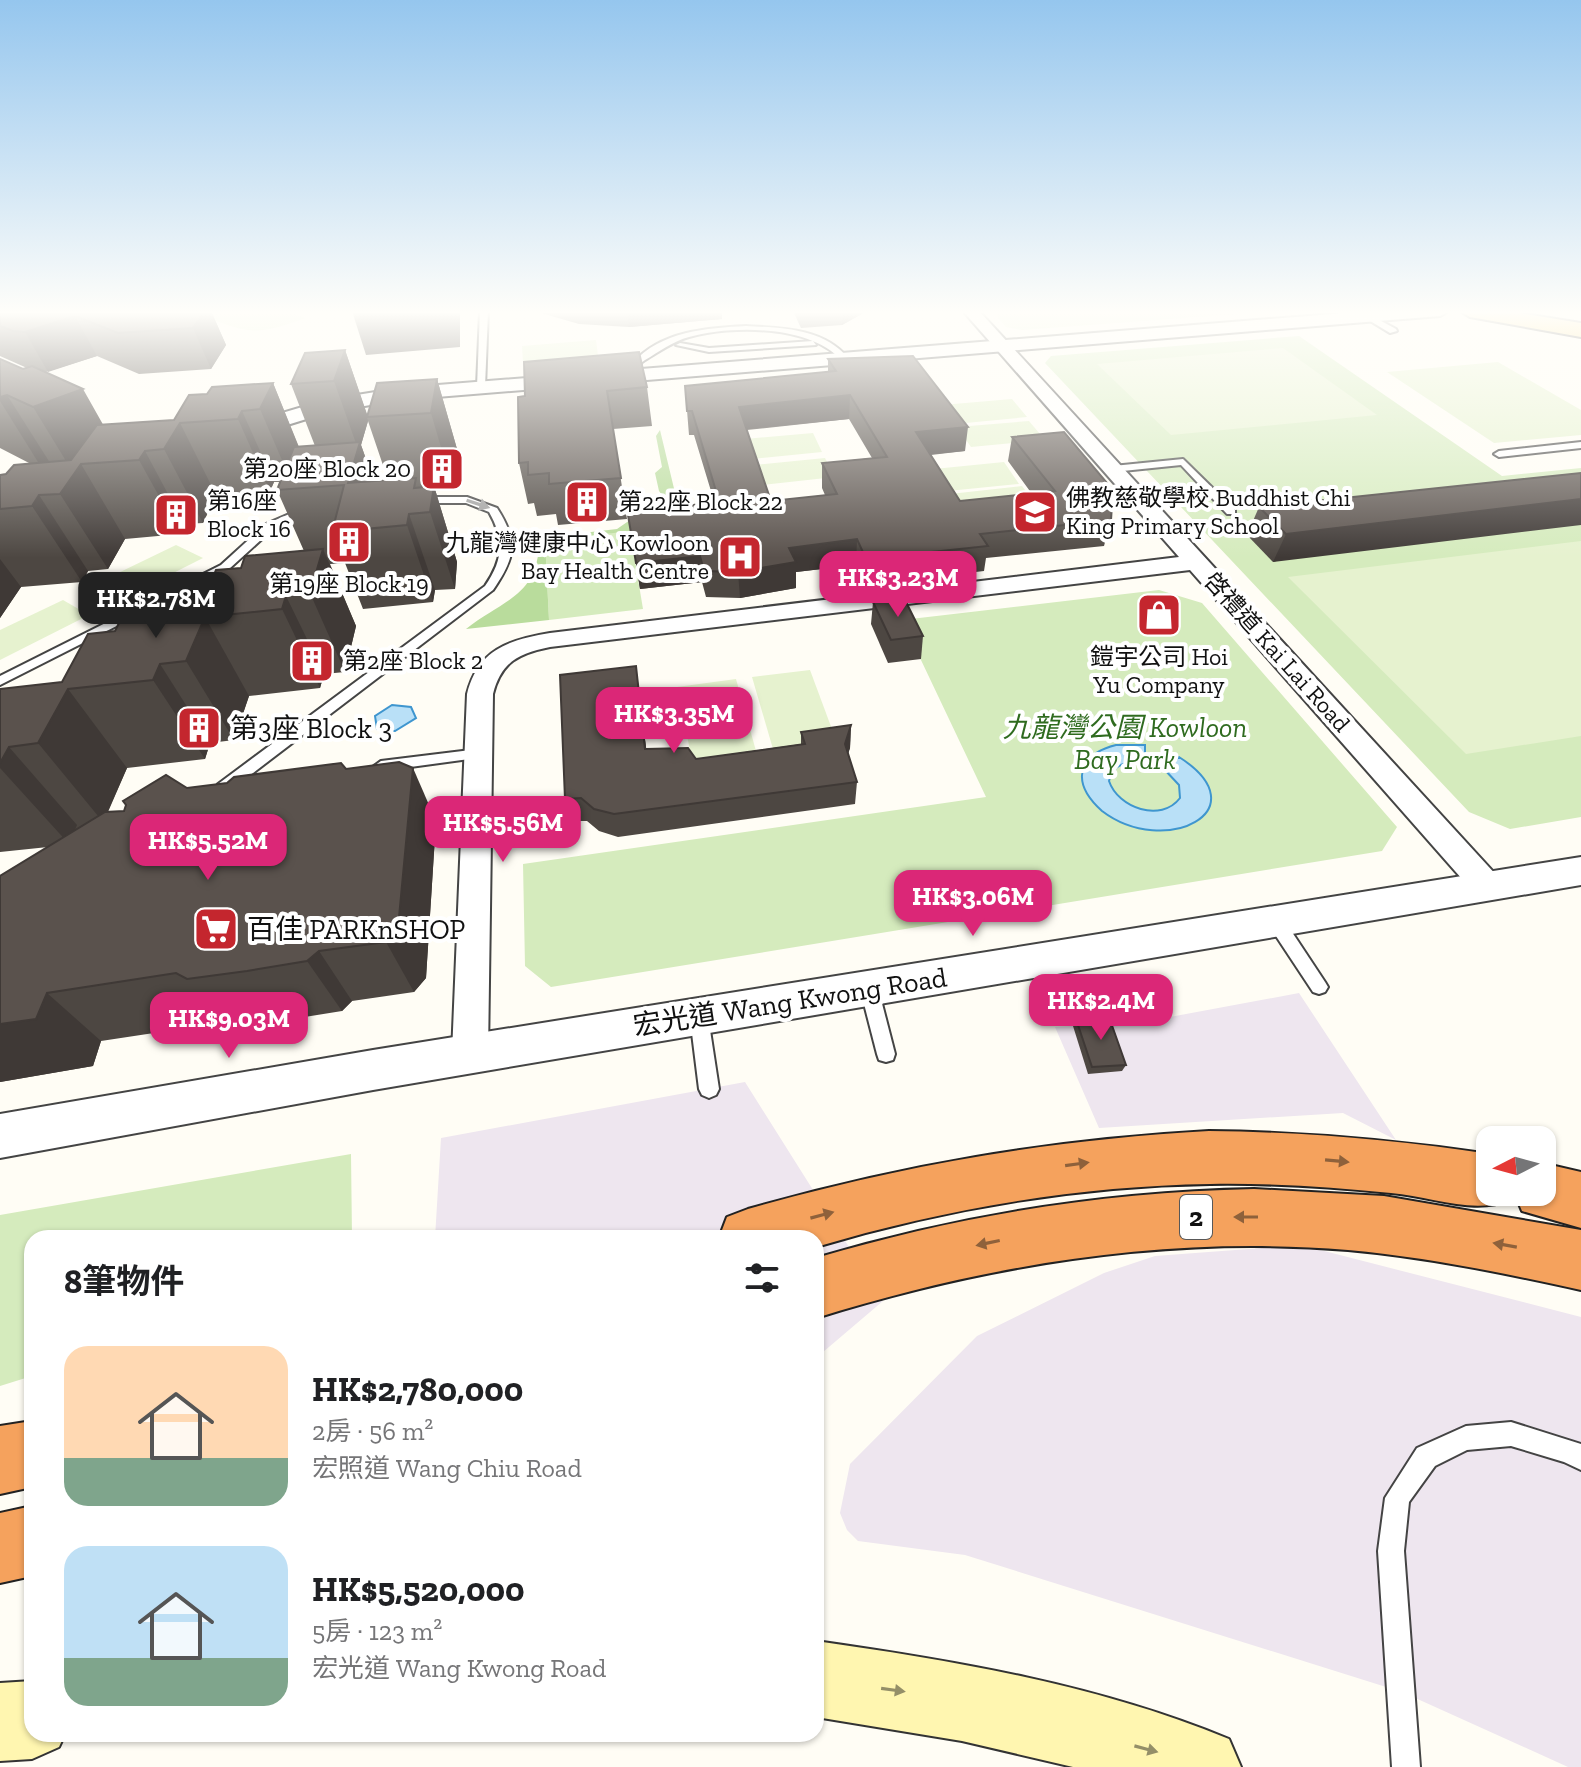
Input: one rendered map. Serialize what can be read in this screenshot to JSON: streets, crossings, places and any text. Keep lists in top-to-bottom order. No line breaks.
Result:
{"streets":{"highway":["2"],"street":["啓禮道 Kai Lai Road","宏光道 Wang Kwong Road"]},"crossings":[["啓禮道 Kai Lai Road","宏光道 Wang Kwong Road"]],"parks":["九龍灣公園 Kowloon Bay Park"],"places":{"building":["第20座 Block 20","第22座 Block 22","第16座 Block 16","第19座 Block 19","第2座 Block 2","第3座 Block 3"],"school or university":["佛教慈敬學校 Buddhist Chi King Primary School"],"hospital":["九龍灣健康中心 Kowloon Bay Health Centre"],"shop":["鎧宇公司 Hoi Yu Company"],"supermarket":["百佳 PARKnSHOP"]},"north":"left","page":{"price":["HK$3.23M","HK$2.78M","HK$3.35M","HK$5.56M","HK$5.52M","HK$3.06M","HK$2.4M","HK$9.03M"],"heading":"8筆物件","list":[{"name":"HK$2,780,000","note":"2房 · 56 m² · 宏照道 Wang Chiu Road"},{"name":"HK$5,520,000","note":"5房 · 123 m² · 宏光道 Wang Kwong Road"}]}}
